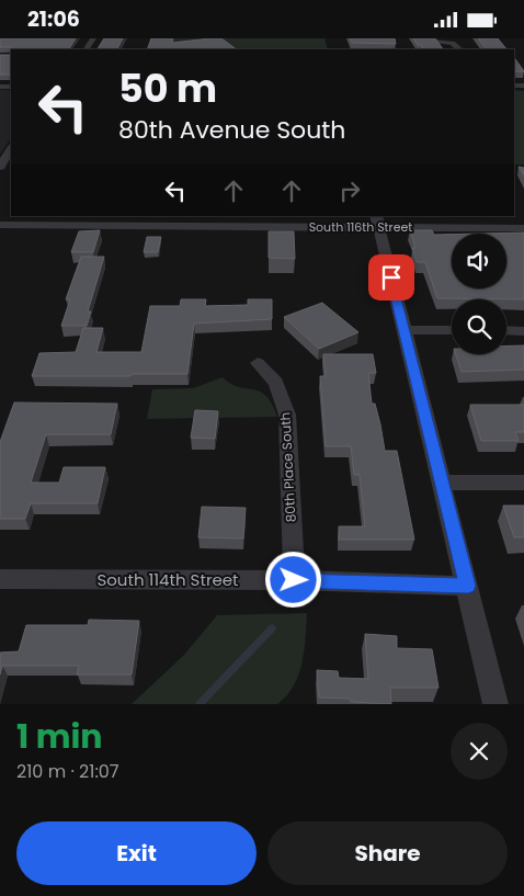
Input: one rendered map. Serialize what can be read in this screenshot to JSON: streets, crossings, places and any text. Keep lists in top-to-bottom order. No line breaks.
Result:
{"streets":{"street":["South 116th Street","80th Place South","South 114th Street"]},"crossings":[["80th Place South","South 114th Street"]],"page":{"status":"21:06","turn":["50 m","80th Avenue South"],"heading":["1 min","210 m · 21:07"],"buttons":["Exit","Share"]}}
